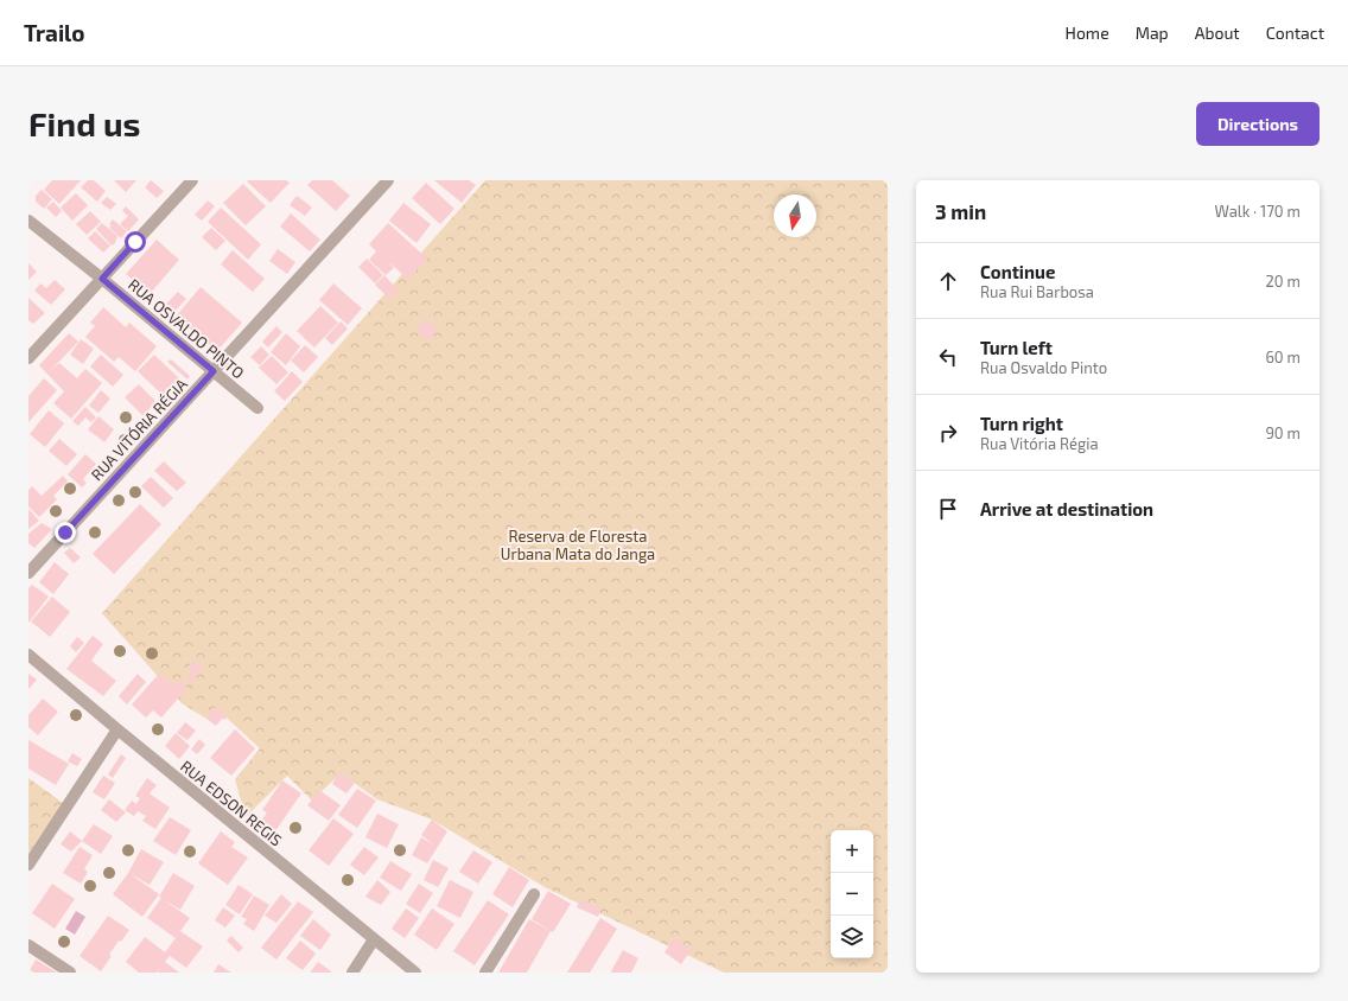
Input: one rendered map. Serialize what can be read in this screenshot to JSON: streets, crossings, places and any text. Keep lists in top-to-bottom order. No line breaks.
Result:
{"streets":{"street":["RUA OSVALDO PINTO","RUA VITÓRIA RÉGIA","RUA EDSON REGIS"]},"crossings":[["RUA OSVALDO PINTO","RUA VITÓRIA RÉGIA"]],"parks":["Reserva de Floresta Urbana Mata do Janga"],"north":"bottom","page":{"header":"Trailo","nav":["Home","Map","About","Contact"],"buttons":"Directions","title":"Find us","heading":["3 min","Walk · 170 m"],"list":[["Continue","Rua Rui Barbosa","20 m"],["Turn left","Rua Osvaldo Pinto","60 m"],["Turn right","Rua Vitória Régia","90 m"],"Arrive at destination"],"map_buttons":["+","−"]}}
